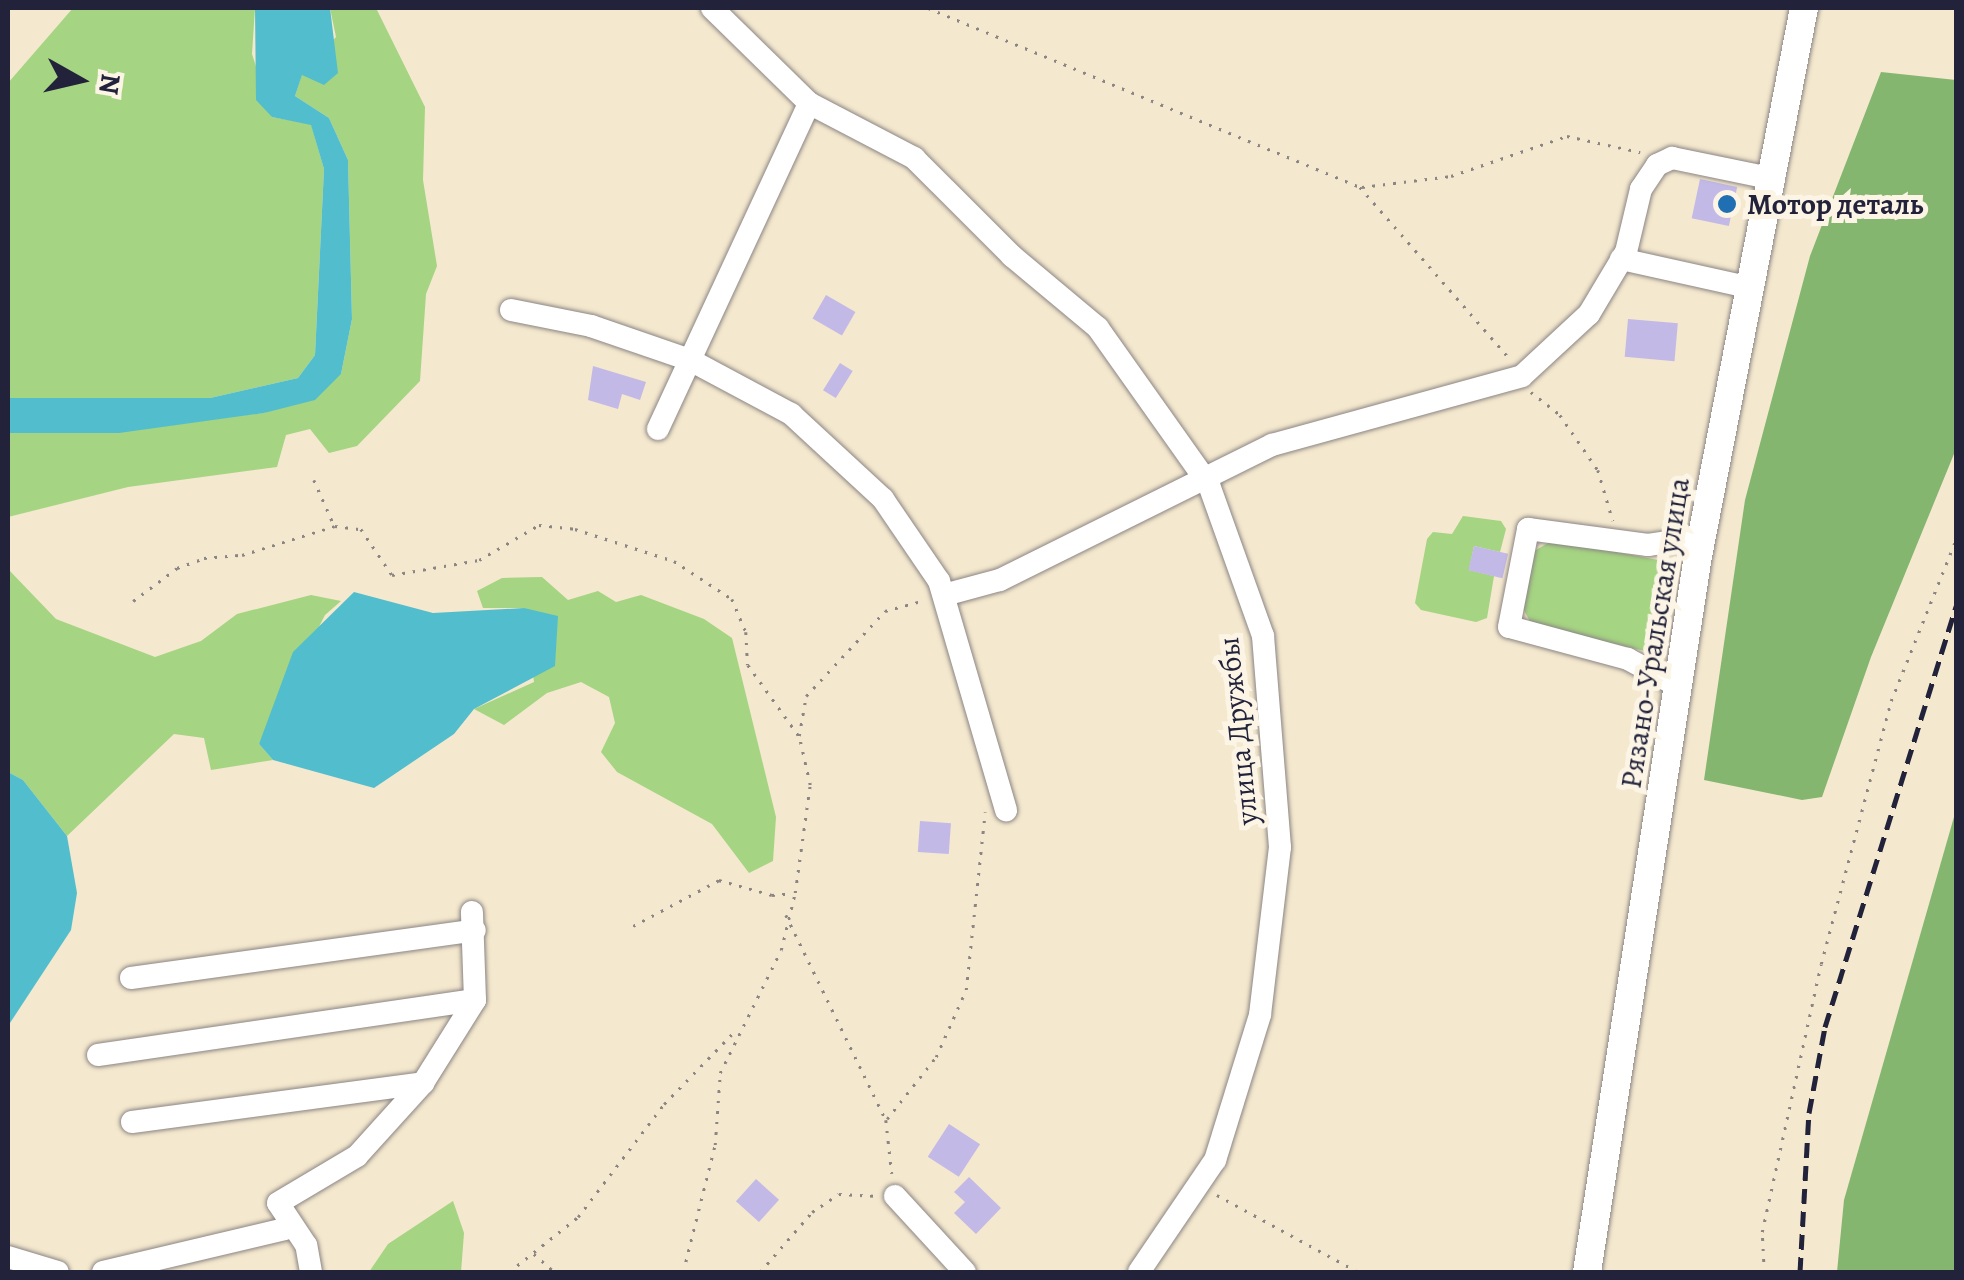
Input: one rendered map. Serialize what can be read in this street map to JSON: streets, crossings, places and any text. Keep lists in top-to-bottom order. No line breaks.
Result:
{"streets":{"main road":["Рязано-Уральская улица"],"street":["улица Дружбы"]},"places":["Мотор деталь"],"north":"right"}
